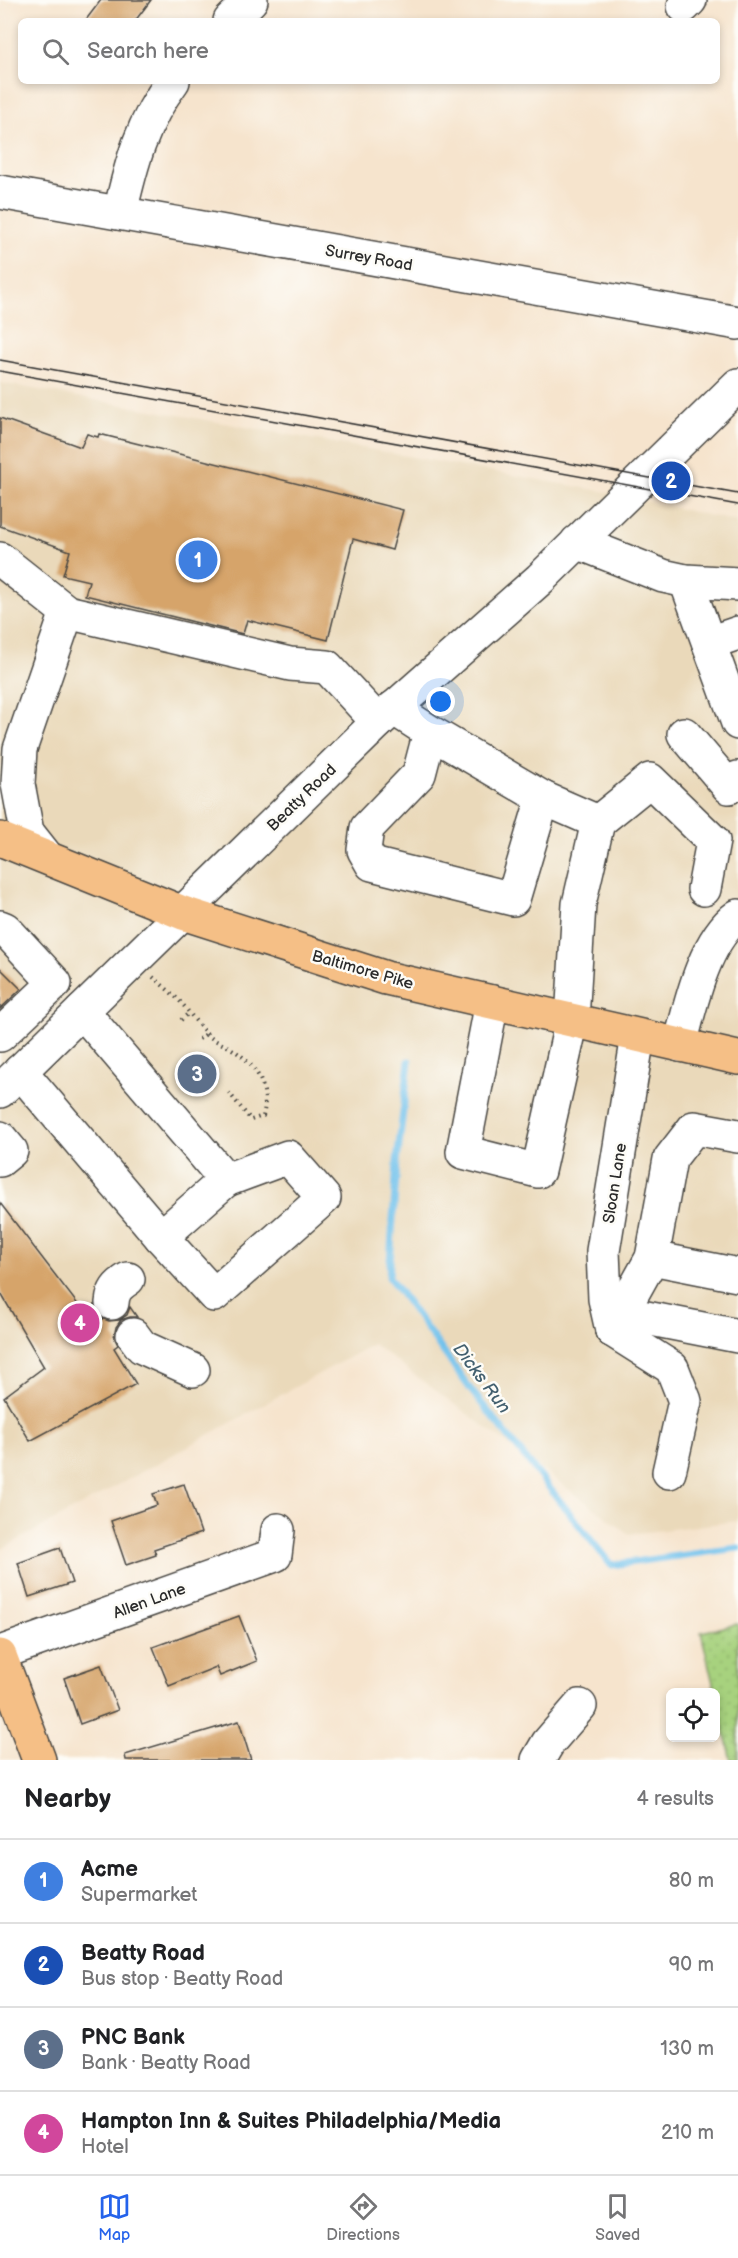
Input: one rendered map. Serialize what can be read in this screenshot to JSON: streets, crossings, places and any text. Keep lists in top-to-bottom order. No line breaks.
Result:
{"streets":{"main road":["Baltimore Pike"],"street":["Surrey Road","Beatty Road","Sloan Lane","Allen Lane"]},"crossings":[["Beatty Road","Baltimore Pike"],["Baltimore Pike","Sloan Lane"]],"water":["Dicks Run"],"page":{"search":"Search here","pins":["2","1","3","4"],"heading":["Nearby","4 results"],"list":[{"mark":"1","name":"Acme","note":"Supermarket","value":"80 m"},{"mark":"2","name":"Beatty Road","note":"Bus stop · Beatty Road","value":"90 m"},{"mark":"3","name":"PNC Bank","note":"Bank · Beatty Road","value":"130 m"},{"mark":"4","name":"Hampton Inn & Suites Philadelphia/Media","note":"Hotel","value":"210 m"}],"nav":["Map","Directions","Saved"]}}
